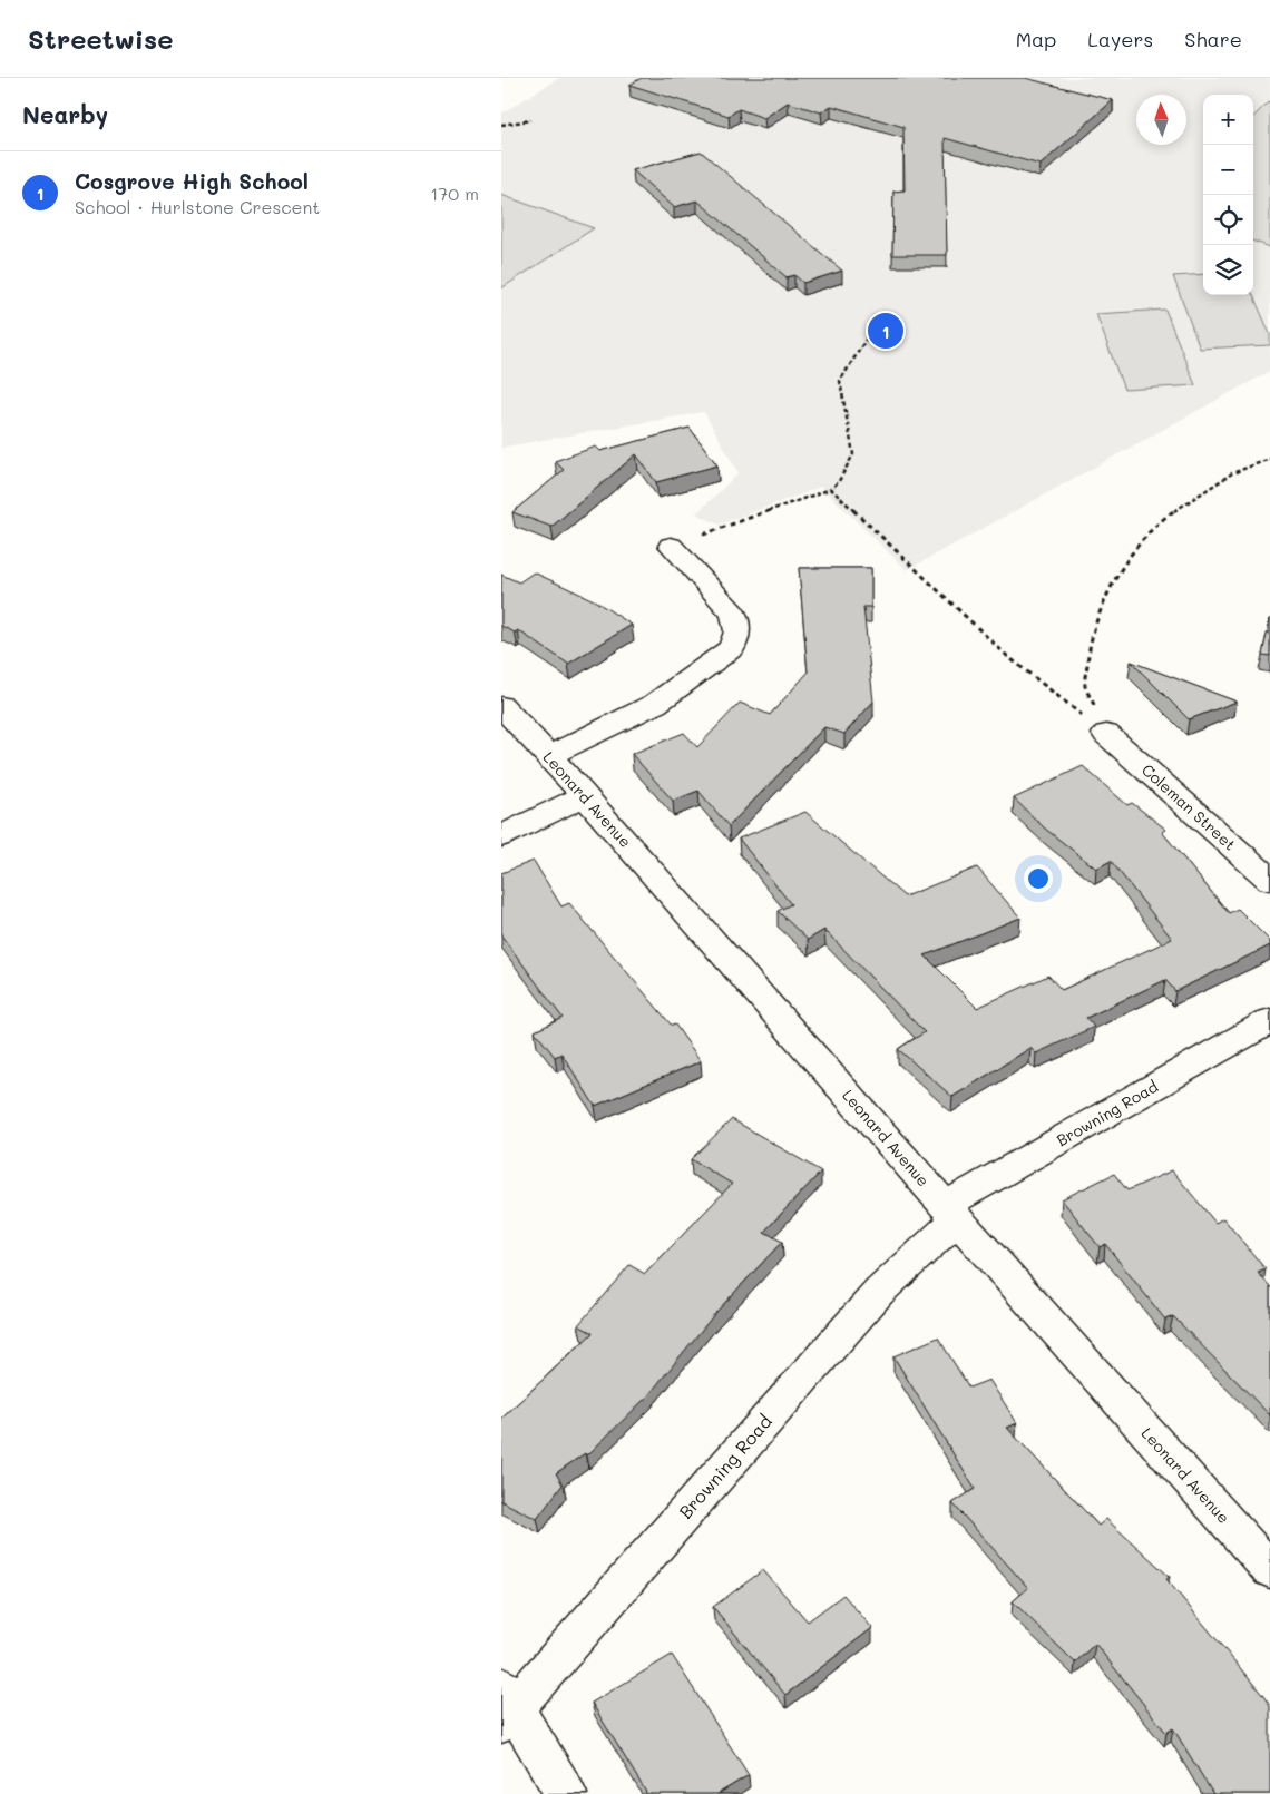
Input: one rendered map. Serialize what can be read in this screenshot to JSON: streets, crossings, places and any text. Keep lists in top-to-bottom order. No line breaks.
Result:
{"streets":{"street":["Leonard Avenue","Coleman Street","Browning Road"]},"crossings":[["Leonard Avenue","Browning Road"]],"north":"top","page":{"header":"Streetwise","nav":["Map","Layers","Share"],"heading":"Nearby","map_buttons":["+","−"],"list":[{"mark":"1","name":"Cosgrove High School","note":"School · Hurlstone Crescent","value":"170 m"}],"pins":"1"}}
